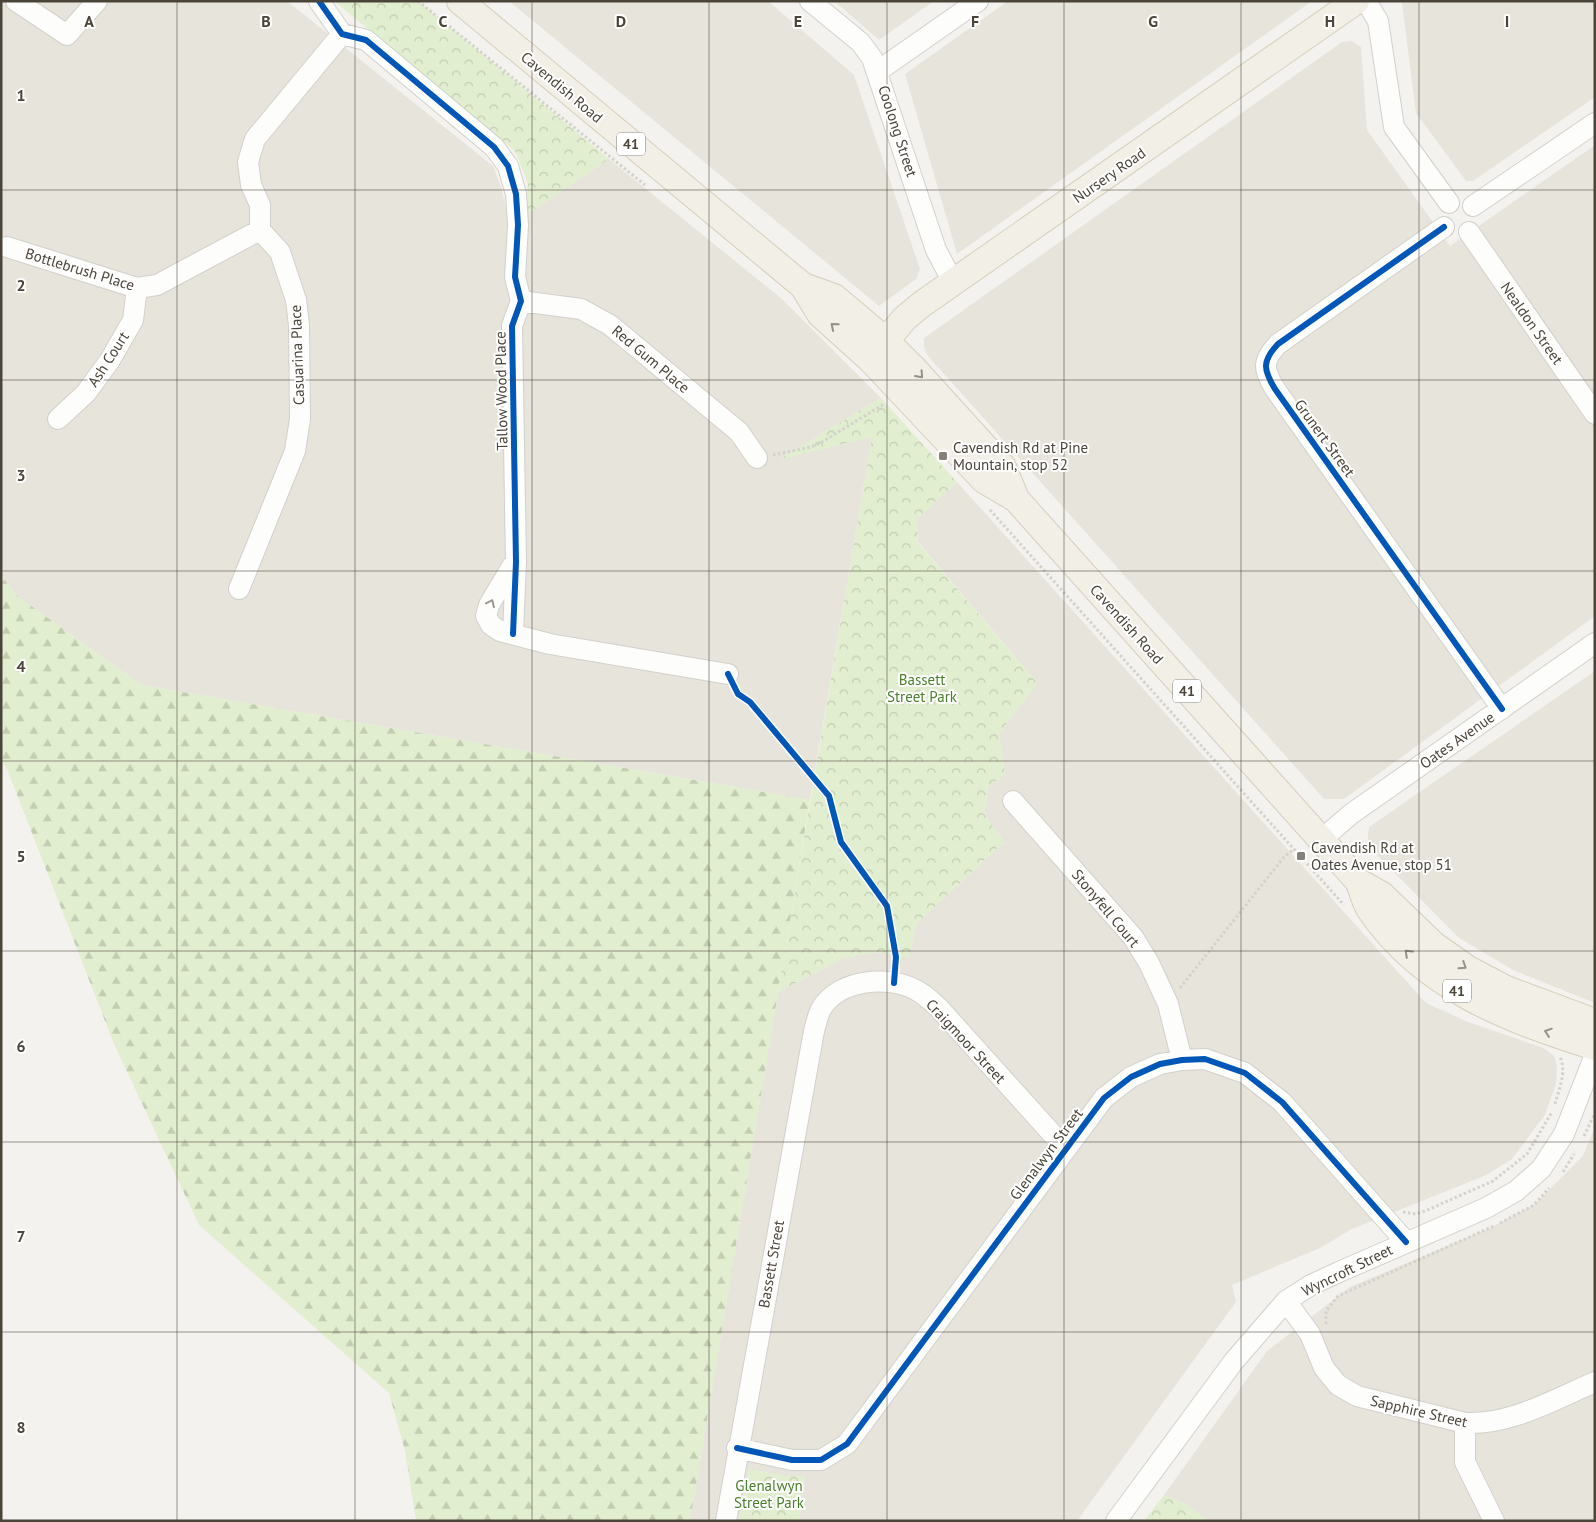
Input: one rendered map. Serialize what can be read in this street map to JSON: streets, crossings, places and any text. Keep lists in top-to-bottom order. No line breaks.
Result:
{"streets":{"main road":["Cavendish Road","41","Nursery Road"],"street":["Coolong Street","Bottlebrush Place","Nealdon Street","Casuarina Place","Ash Court","Red Gum Place","Tallow Wood Place","Grunert Street","Oates Avenue","Stonyfell Court","Craigmoor Street","Glenalwyn Street","Bassett Street","Wyncroft Street","Sapphire Street"]},"crossings":[["Cavendish Road","Nursery Road"],["Cavendish Road","Oates Avenue"],["Coolong Street","Nursery Road"],["Bottlebrush Place","Casuarina Place"],["Bottlebrush Place","Ash Court"],["Nealdon Street","Grunert Street"],["Red Gum Place","Tallow Wood Place"],["Grunert Street","Oates Avenue"],["Stonyfell Court","Glenalwyn Street"],["Craigmoor Street","Glenalwyn Street"],["Craigmoor Street","Bassett Street"],["Glenalwyn Street","Bassett Street"],["Glenalwyn Street","Wyncroft Street"],["Wyncroft Street","Sapphire Street"]],"parks":["Bassett Street Park","Glenalwyn Street Park"],"places":{"transit":["Cavendish Rd at Pine Mountain, stop 52","Cavendish Rd at Oates Avenue, stop 51"]},"grid":{"columns":["A","B","C","D","E","F","G","H","I"],"rows":["1","2","3","4","5","6","7","8"]}}
